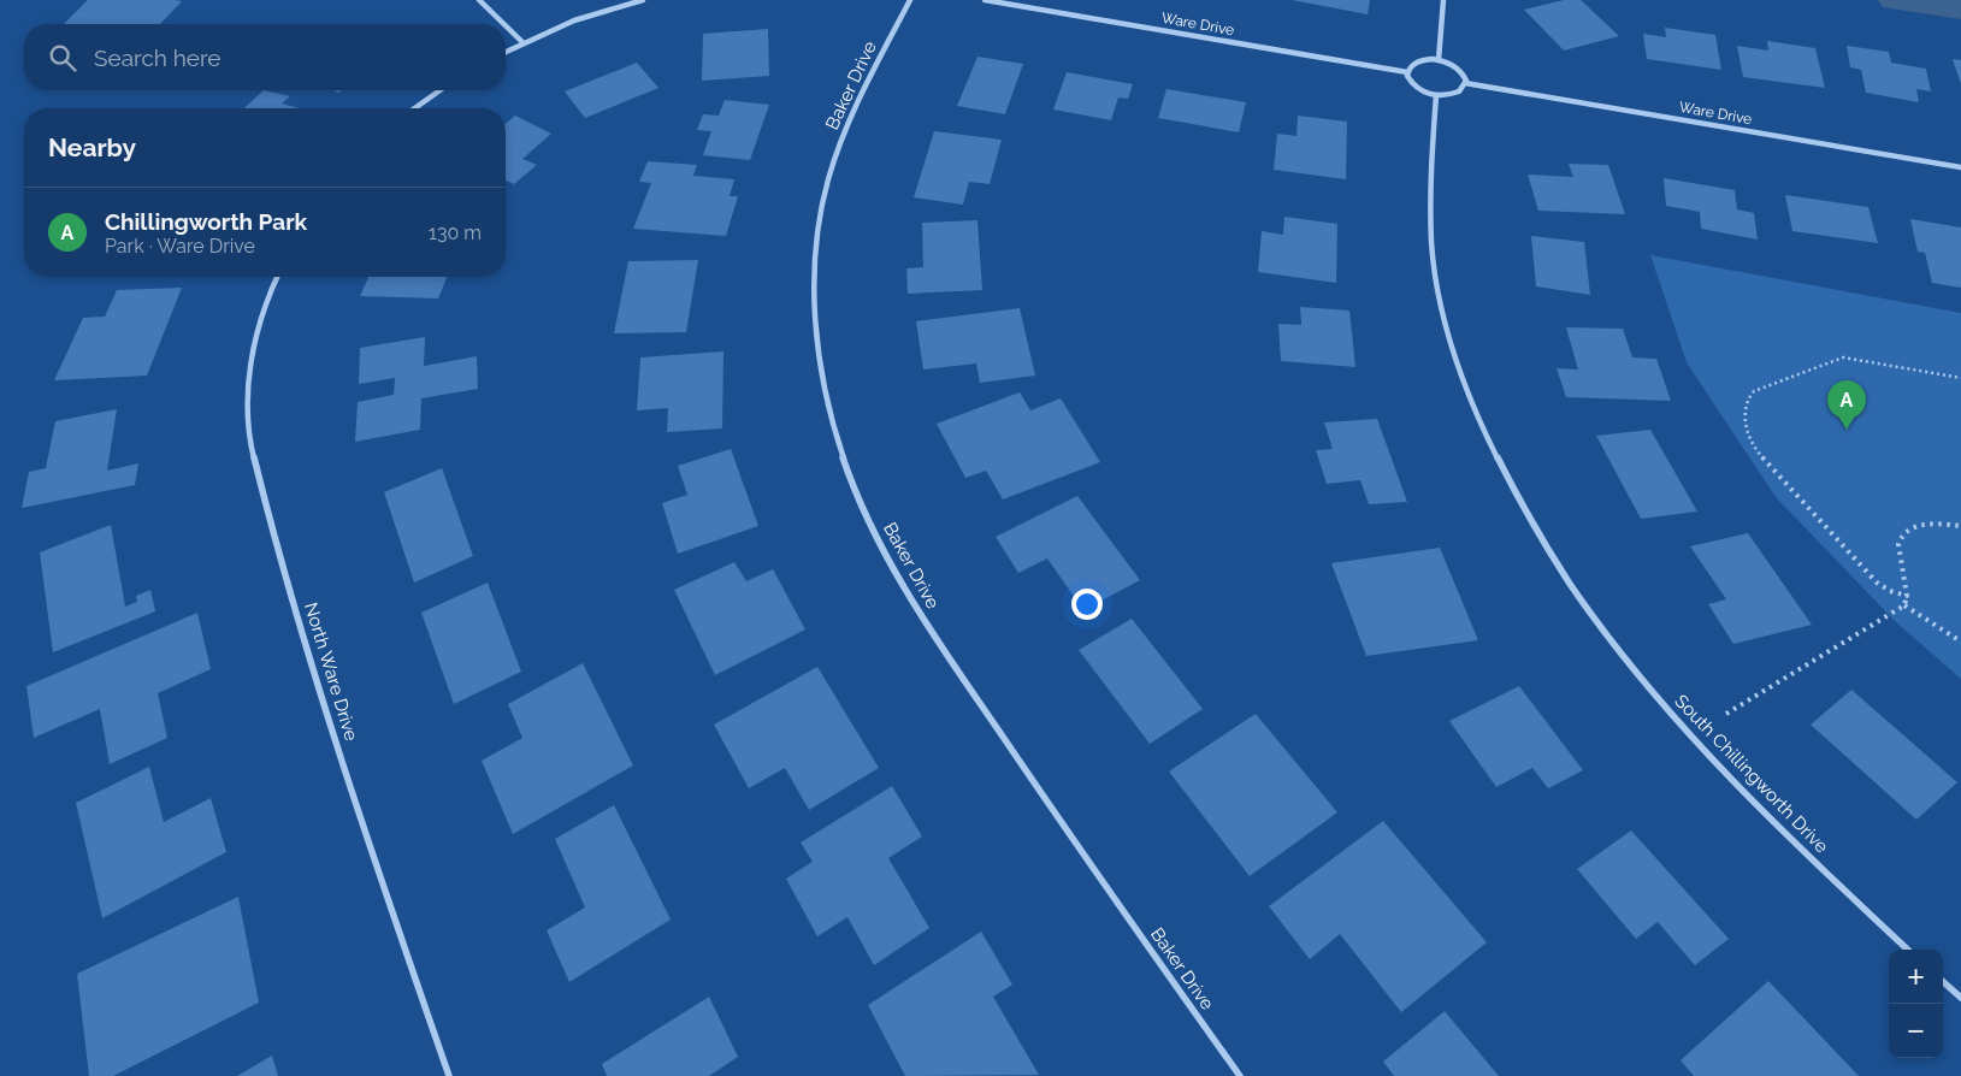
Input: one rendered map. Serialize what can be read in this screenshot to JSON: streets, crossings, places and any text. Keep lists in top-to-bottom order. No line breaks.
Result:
{"streets":{"street":["Ware Drive","Baker Drive","North Ware Drive","South Chillingworth Drive"]},"crossings":[["Ware Drive","South Chillingworth Drive"]],"page":{"search":"Search here","heading":"Nearby","list":[{"mark":"A","name":"Chillingworth Park","note":"Park · Ware Drive","value":"130 m"}],"pins":"A","map_buttons":["+","−"]}}
